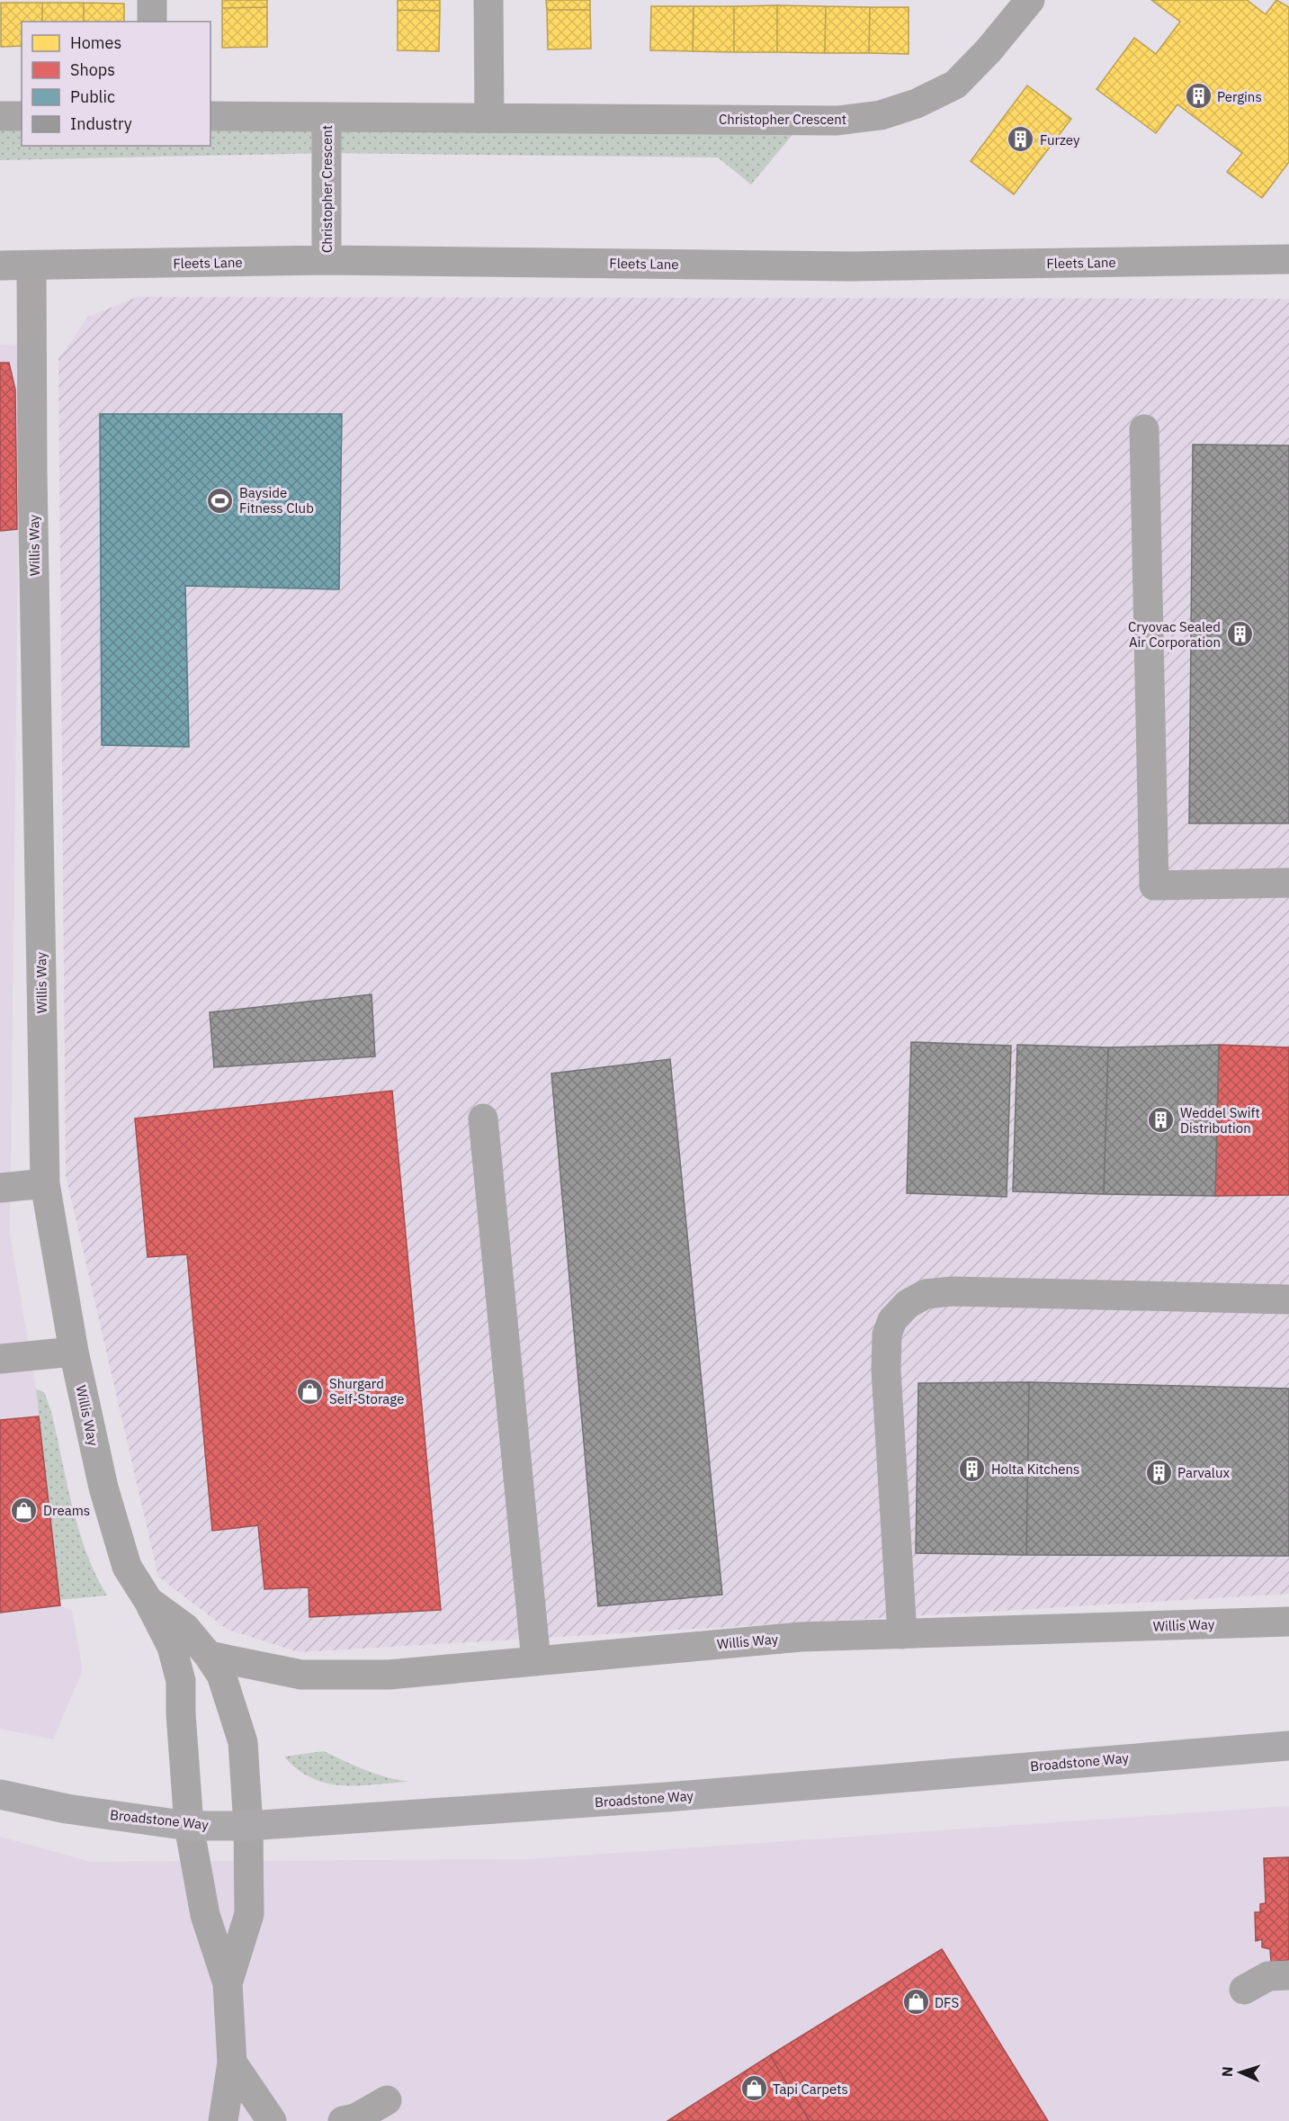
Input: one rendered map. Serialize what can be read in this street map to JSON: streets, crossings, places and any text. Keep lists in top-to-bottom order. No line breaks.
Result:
{"streets":{"main road":["Broadstone Way"],"street":["Christopher Crescent","Fleets Lane","Willis Way"]},"crossings":[["Christopher Crescent","Fleets Lane"],["Fleets Lane","Willis Way"],["Willis Way","Broadstone Way"]],"places":{"building":["Pergins","Furzey","Cryovac Sealed Air Corporation","Weddel Swift Distribution","Holta Kitchens","Parvalux"],"sports":["Bayside Fitness Club"],"shop":["Shurgard Self-Storage","Dreams","DFS","Tapi Carpets"]},"legend":["Homes","Shops","Public","Industry"],"north":"left"}
